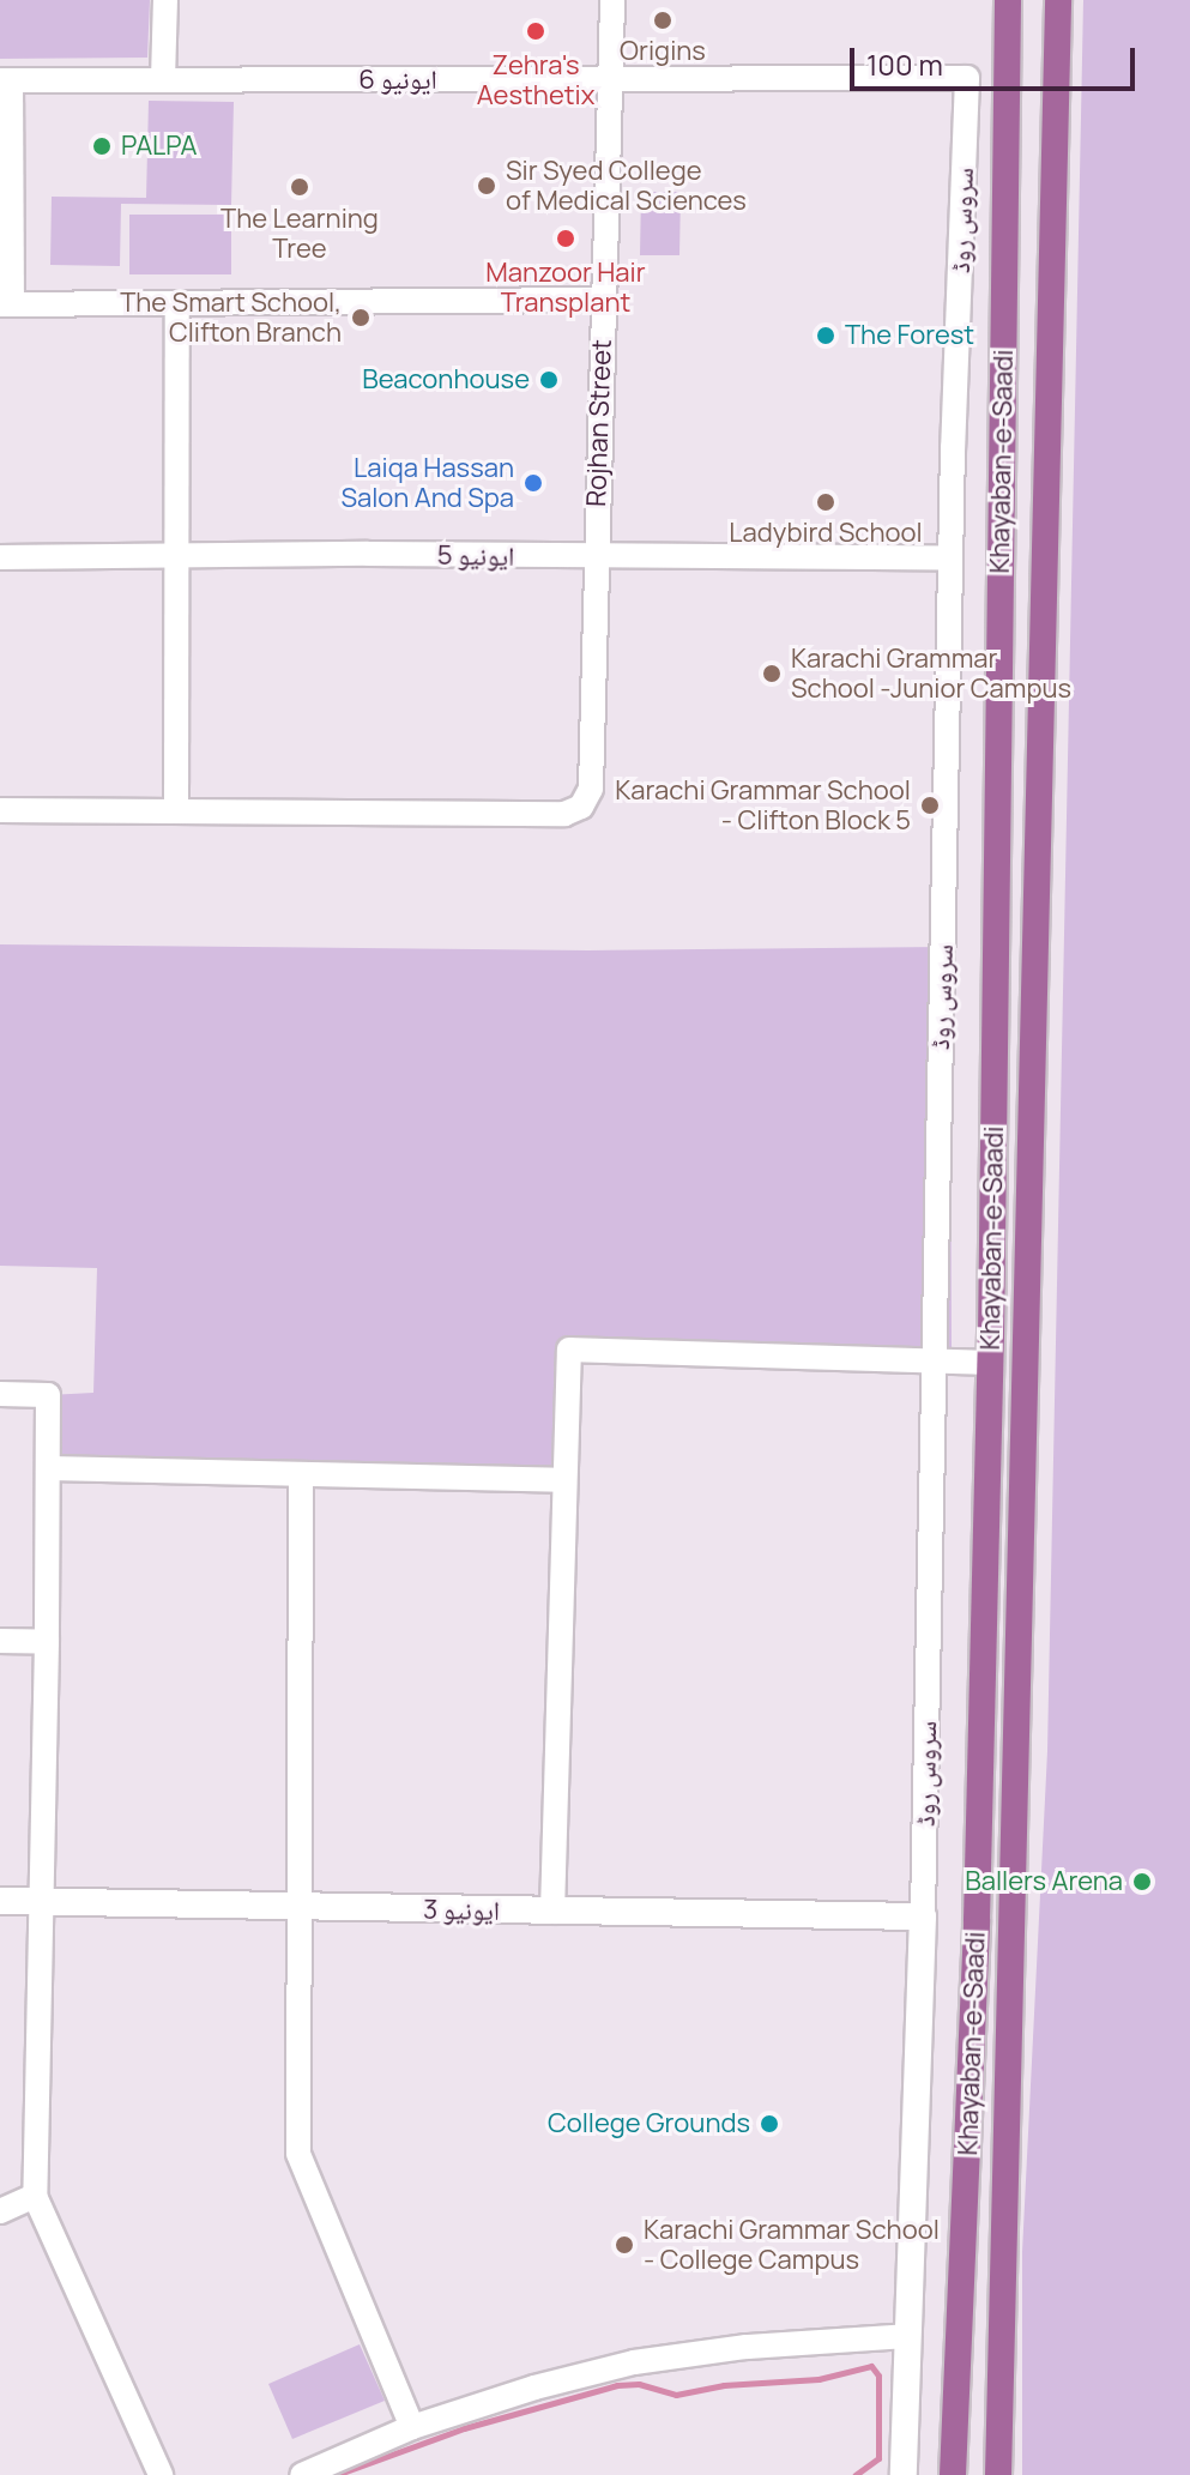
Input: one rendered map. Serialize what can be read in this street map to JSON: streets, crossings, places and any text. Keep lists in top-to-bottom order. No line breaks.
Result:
{"streets":{"main road":["Khayaban-e-Saadi"],"street":["ایونیو 6","سروس روڈ","Rojhan Street","ایونیو 5","ایونیو 3"]},"crossings":[["ایونیو 6","سروس روڈ"],["ایونیو 6","Rojhan Street"],["سروس روڈ","ایونیو 5"],["سروس روڈ","ایونیو 3"],["Rojhan Street","ایونیو 5"]],"places":["Origins","Zehra's Aesthetix","PALPA","Sir Syed College of Medical Sciences","The Learning Tree","Manzoor Hair Transplant","The Smart School, Clifton Branch","The Forest","Beaconhouse","Laiqa Hassan Salon And Spa","Ladybird School","Karachi Grammar School -Junior Campus","Karachi Grammar School - Clifton Block 5","Ballers Arena","College Grounds","Karachi Grammar School - College Campus"],"scale_bar":"100 m"}
